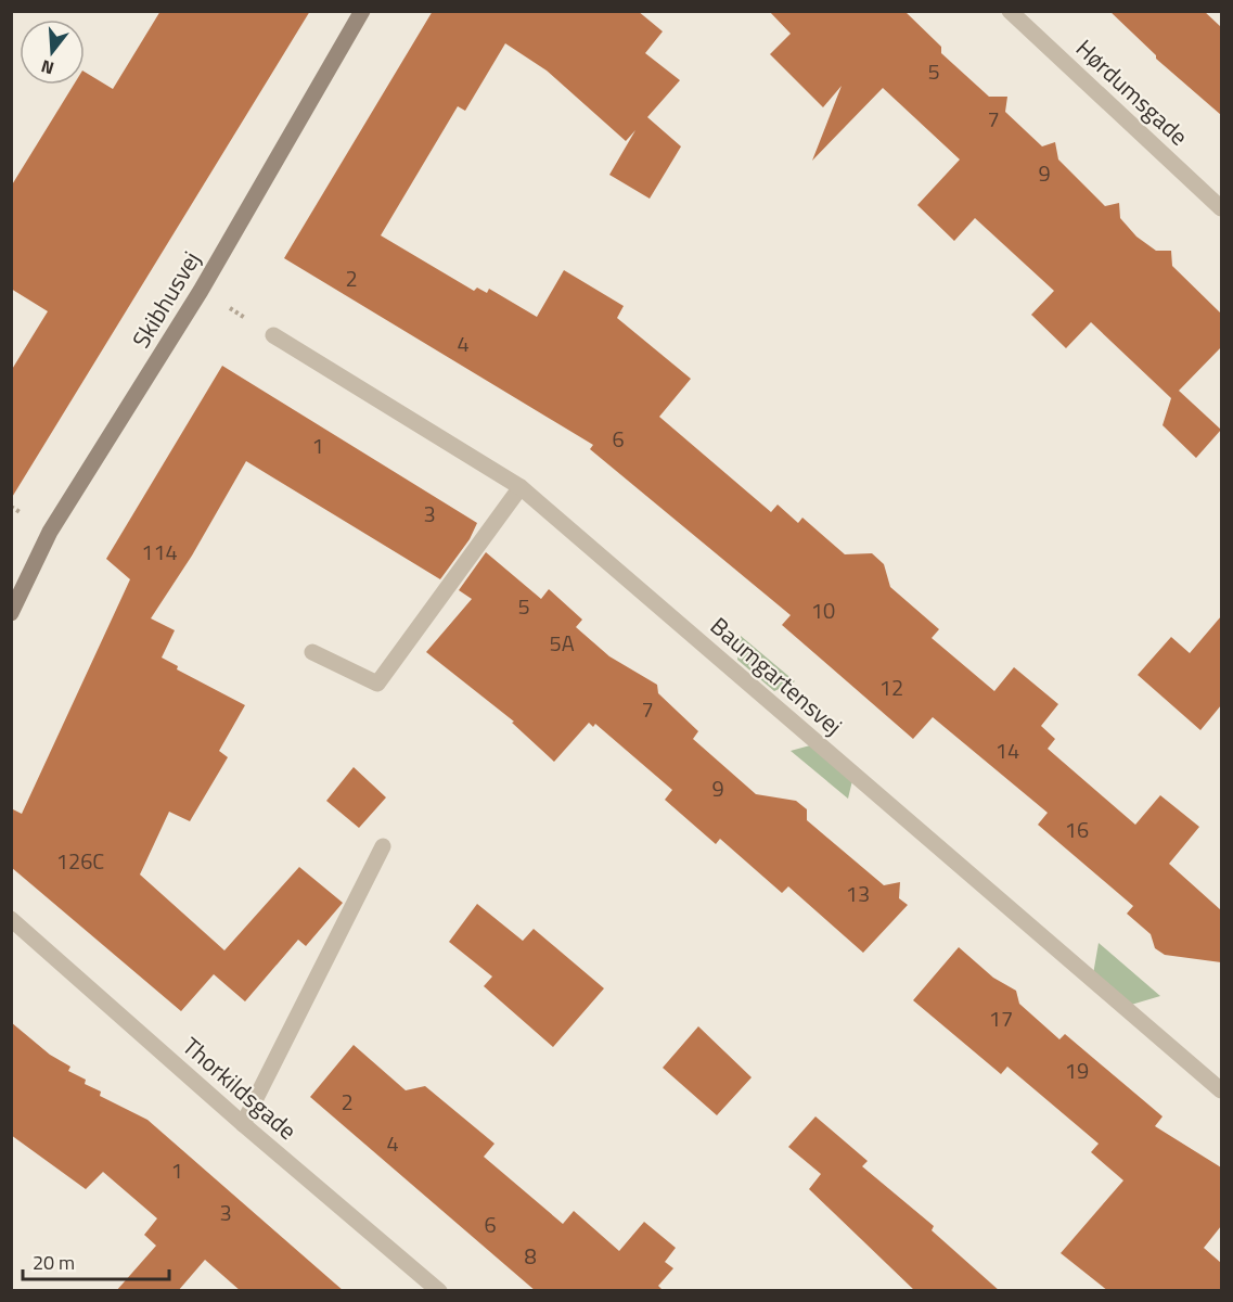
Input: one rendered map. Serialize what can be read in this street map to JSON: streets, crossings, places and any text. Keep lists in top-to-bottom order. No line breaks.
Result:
{"streets":{"street":["Hørdumsgade","Skibhusvej","Baumgartensvej","Thorkildsgade"]},"house_numbers":["5","7","9","2","4","6","1","3","114","5","10","5A","12","7","14","9","16","126C","13","17","19","2","4","1","3","6","8"],"scale_bar":"20 m","north":"bottom"}
